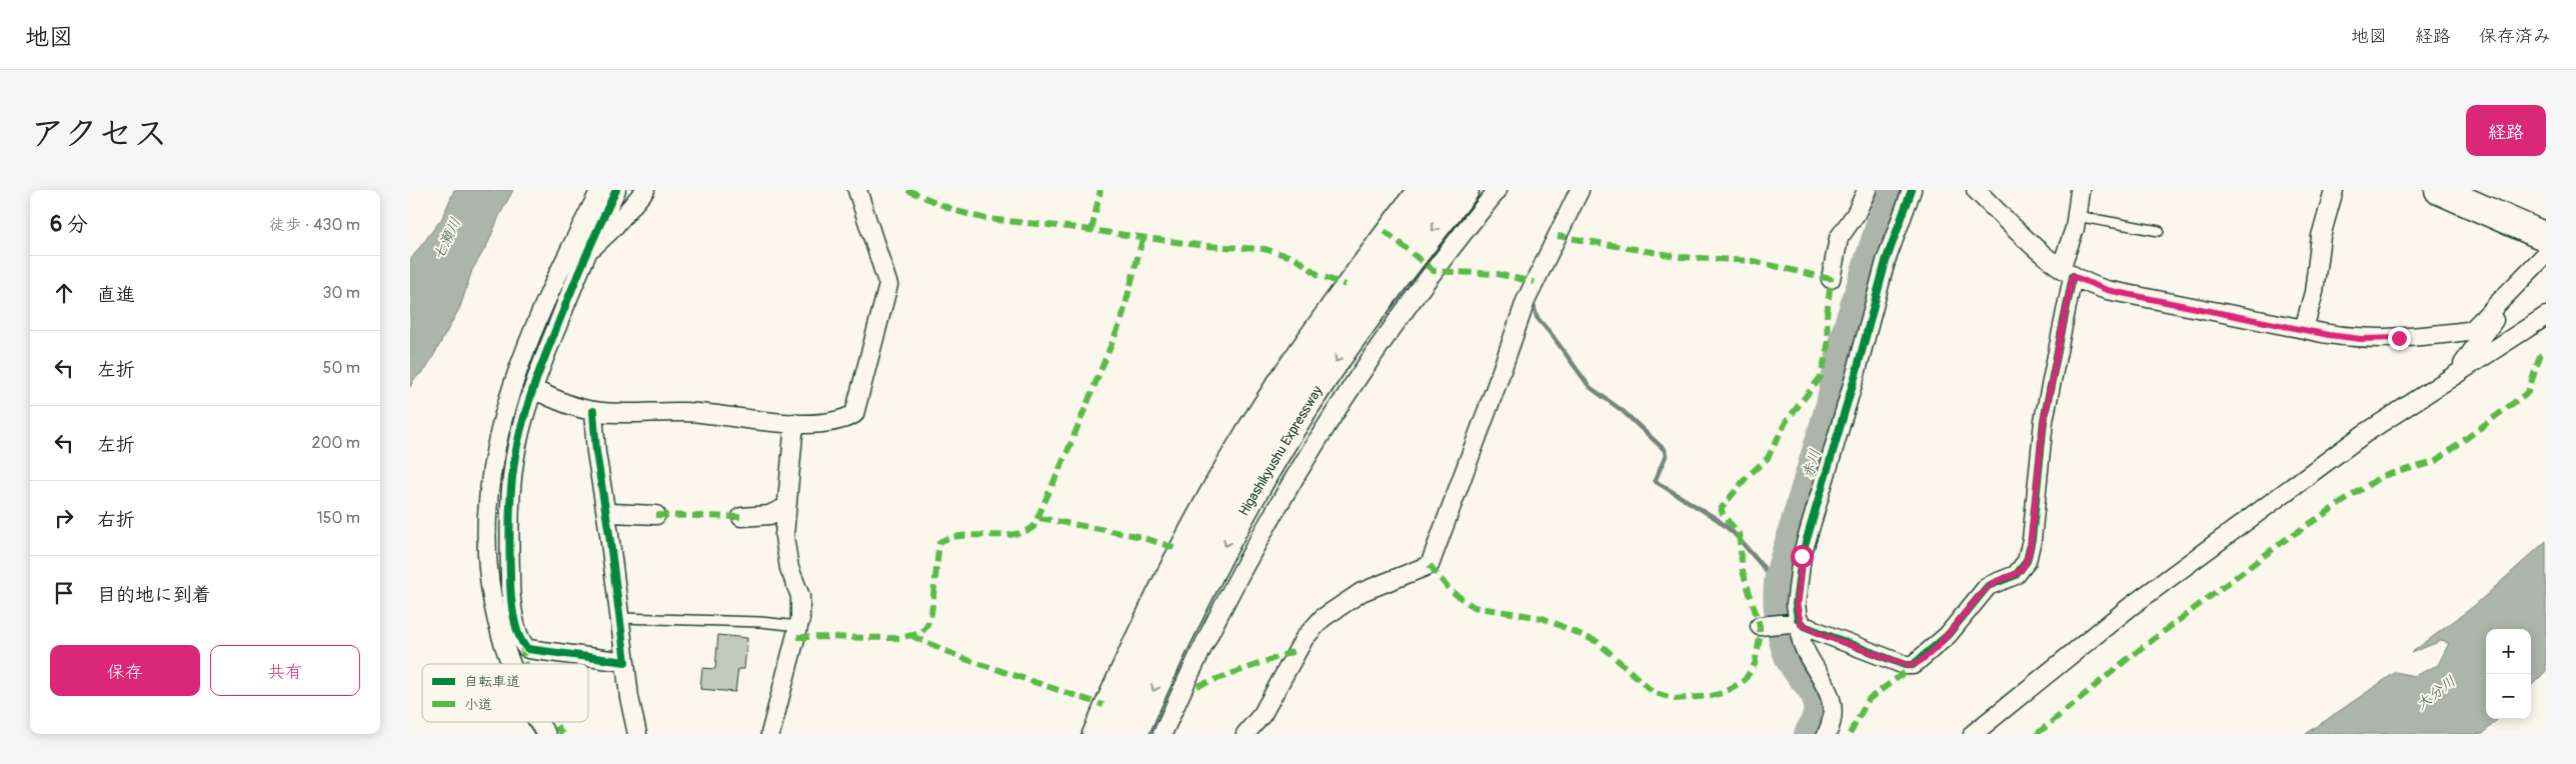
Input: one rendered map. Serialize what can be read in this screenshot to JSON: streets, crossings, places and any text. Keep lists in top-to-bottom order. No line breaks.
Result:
{"streets":{"main road":["Higashikyushu Expressway"]},"water":["七瀬川","赤川","大分川"],"legend":["自転車道","小道"],"page":{"header":"地図","nav":["地図","経路","保存済み"],"title":"アクセス","buttons":["経路",["保存","共有"]],"heading":["6 分","徒歩 · 430 m"],"list":[["直進","30 m"],["左折","50 m"],["左折","200 m"],["右折","150 m"],"目的地に到着"],"map_buttons":["+","−"]}}
